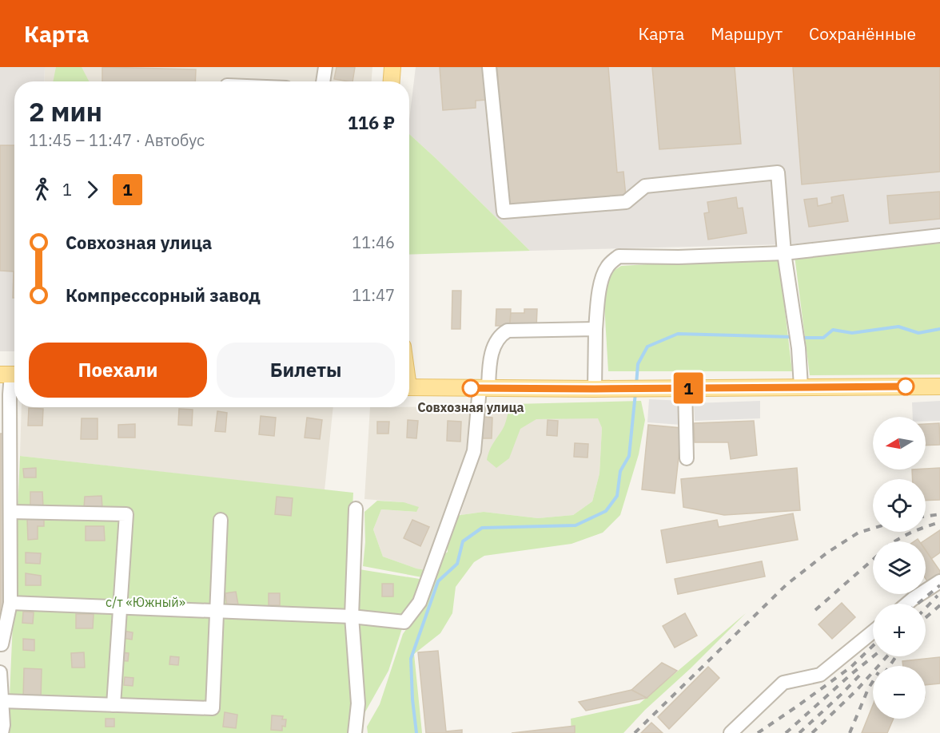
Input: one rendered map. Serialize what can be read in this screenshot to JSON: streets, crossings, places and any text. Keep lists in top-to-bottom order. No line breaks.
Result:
{"parks":["с/т «Южный»"],"places":["Совхозная улица"],"lines":["bus line 1"],"north":"left","page":{"header":"Карта","nav":["Карта","Маршрут","Сохранённые"],"on_map":"1","heading":["2 мин","11:45 – 11:47 · Автобус","116 ₽"],"legs":["1","1"],"list":[{"name":"Совхозная улица","value":"11:46"},{"name":"Компрессорный завод","value":"11:47"}],"buttons":["Поехали","Билеты"],"map_buttons":["+","−"]}}
